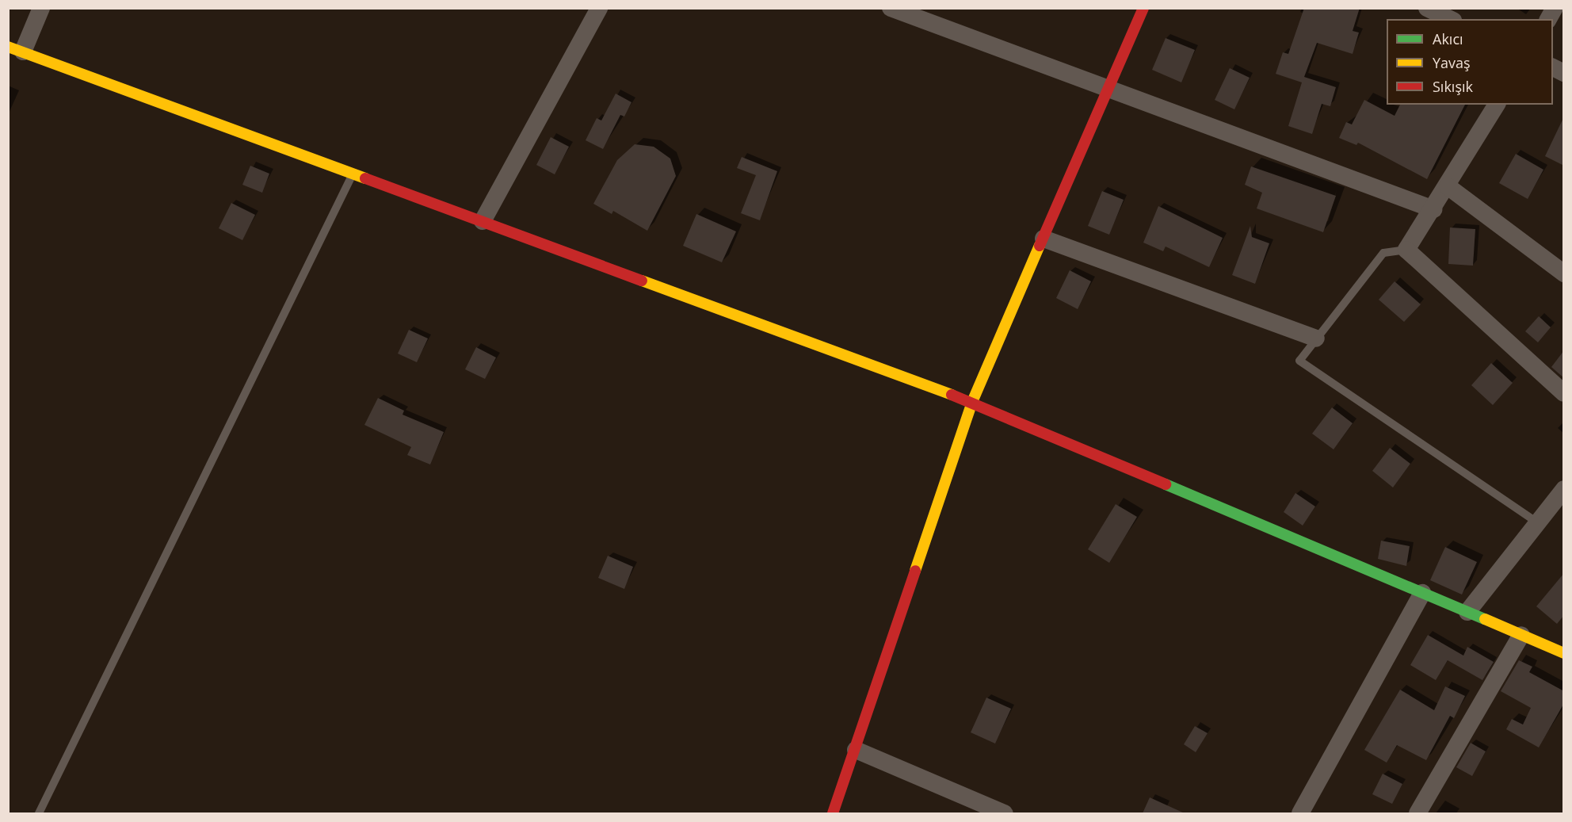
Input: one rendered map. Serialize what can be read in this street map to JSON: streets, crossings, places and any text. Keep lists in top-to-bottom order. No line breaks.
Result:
{"legend":["Akıcı","Yavaş","Sıkışık"]}
